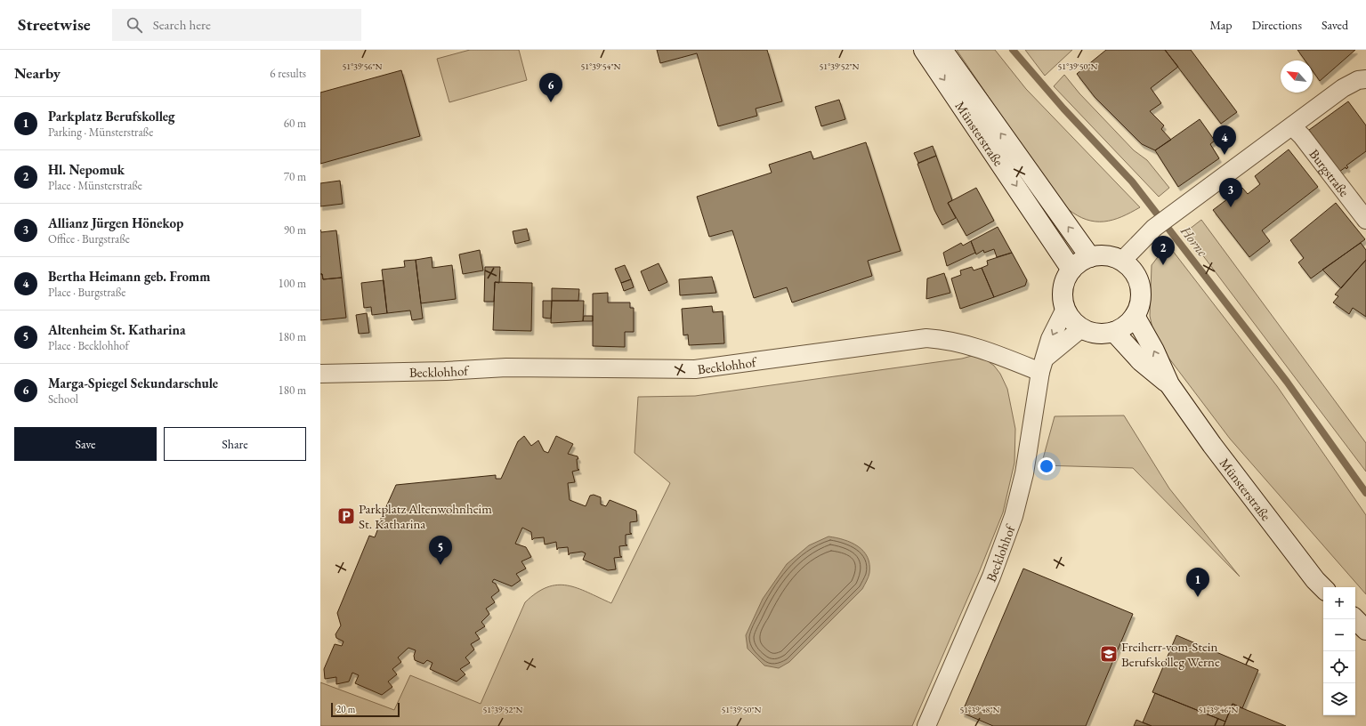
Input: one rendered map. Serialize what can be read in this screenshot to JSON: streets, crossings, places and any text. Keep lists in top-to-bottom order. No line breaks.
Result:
{"streets":{"main road":["Münsterstraße"],"street":["Burgstraße","Becklohhof"]},"crossings":[["Münsterstraße","Becklohhof"]],"water":["Horne"],"places":{"parking":["Parkplatz Altenwohnheim St. Katharina"],"school or university":["Freiherr-vom-Stein Berufskolleg Werne"]},"scale_bar":"20 m","north":"top left","page":{"header":"Streetwise","search":"Search here","nav":["Map","Directions","Saved"],"heading":["Nearby","6 results"],"pins":["6","4","3","2","5","1"],"list":[{"mark":"1","name":"Parkplatz Berufskolleg","note":"Parking · Münsterstraße","value":"60 m"},{"mark":"2","name":"Hl. Nepomuk","note":"Place · Münsterstraße","value":"70 m"},{"mark":"3","name":"Allianz Jürgen Hönekop","note":"Office · Burgstraße","value":"90 m"},{"mark":"4","name":"Bertha Heimann geb. Fromm","note":"Place · Burgstraße","value":"100 m"},{"mark":"5","name":"Altenheim St. Katharina","note":"Place · Becklohhof","value":"180 m"},{"mark":"6","name":"Marga-Spiegel Sekundarschule","note":"School","value":"180 m"}],"buttons":["Save","Share"],"map_buttons":["+","−"],"scale":"20 m"},"coordinates":["51°39'56\"N","51°39'54\"N","51°39'52\"N","51°39'50\"N","51°39'48\"N","51°39'46\"N"]}
